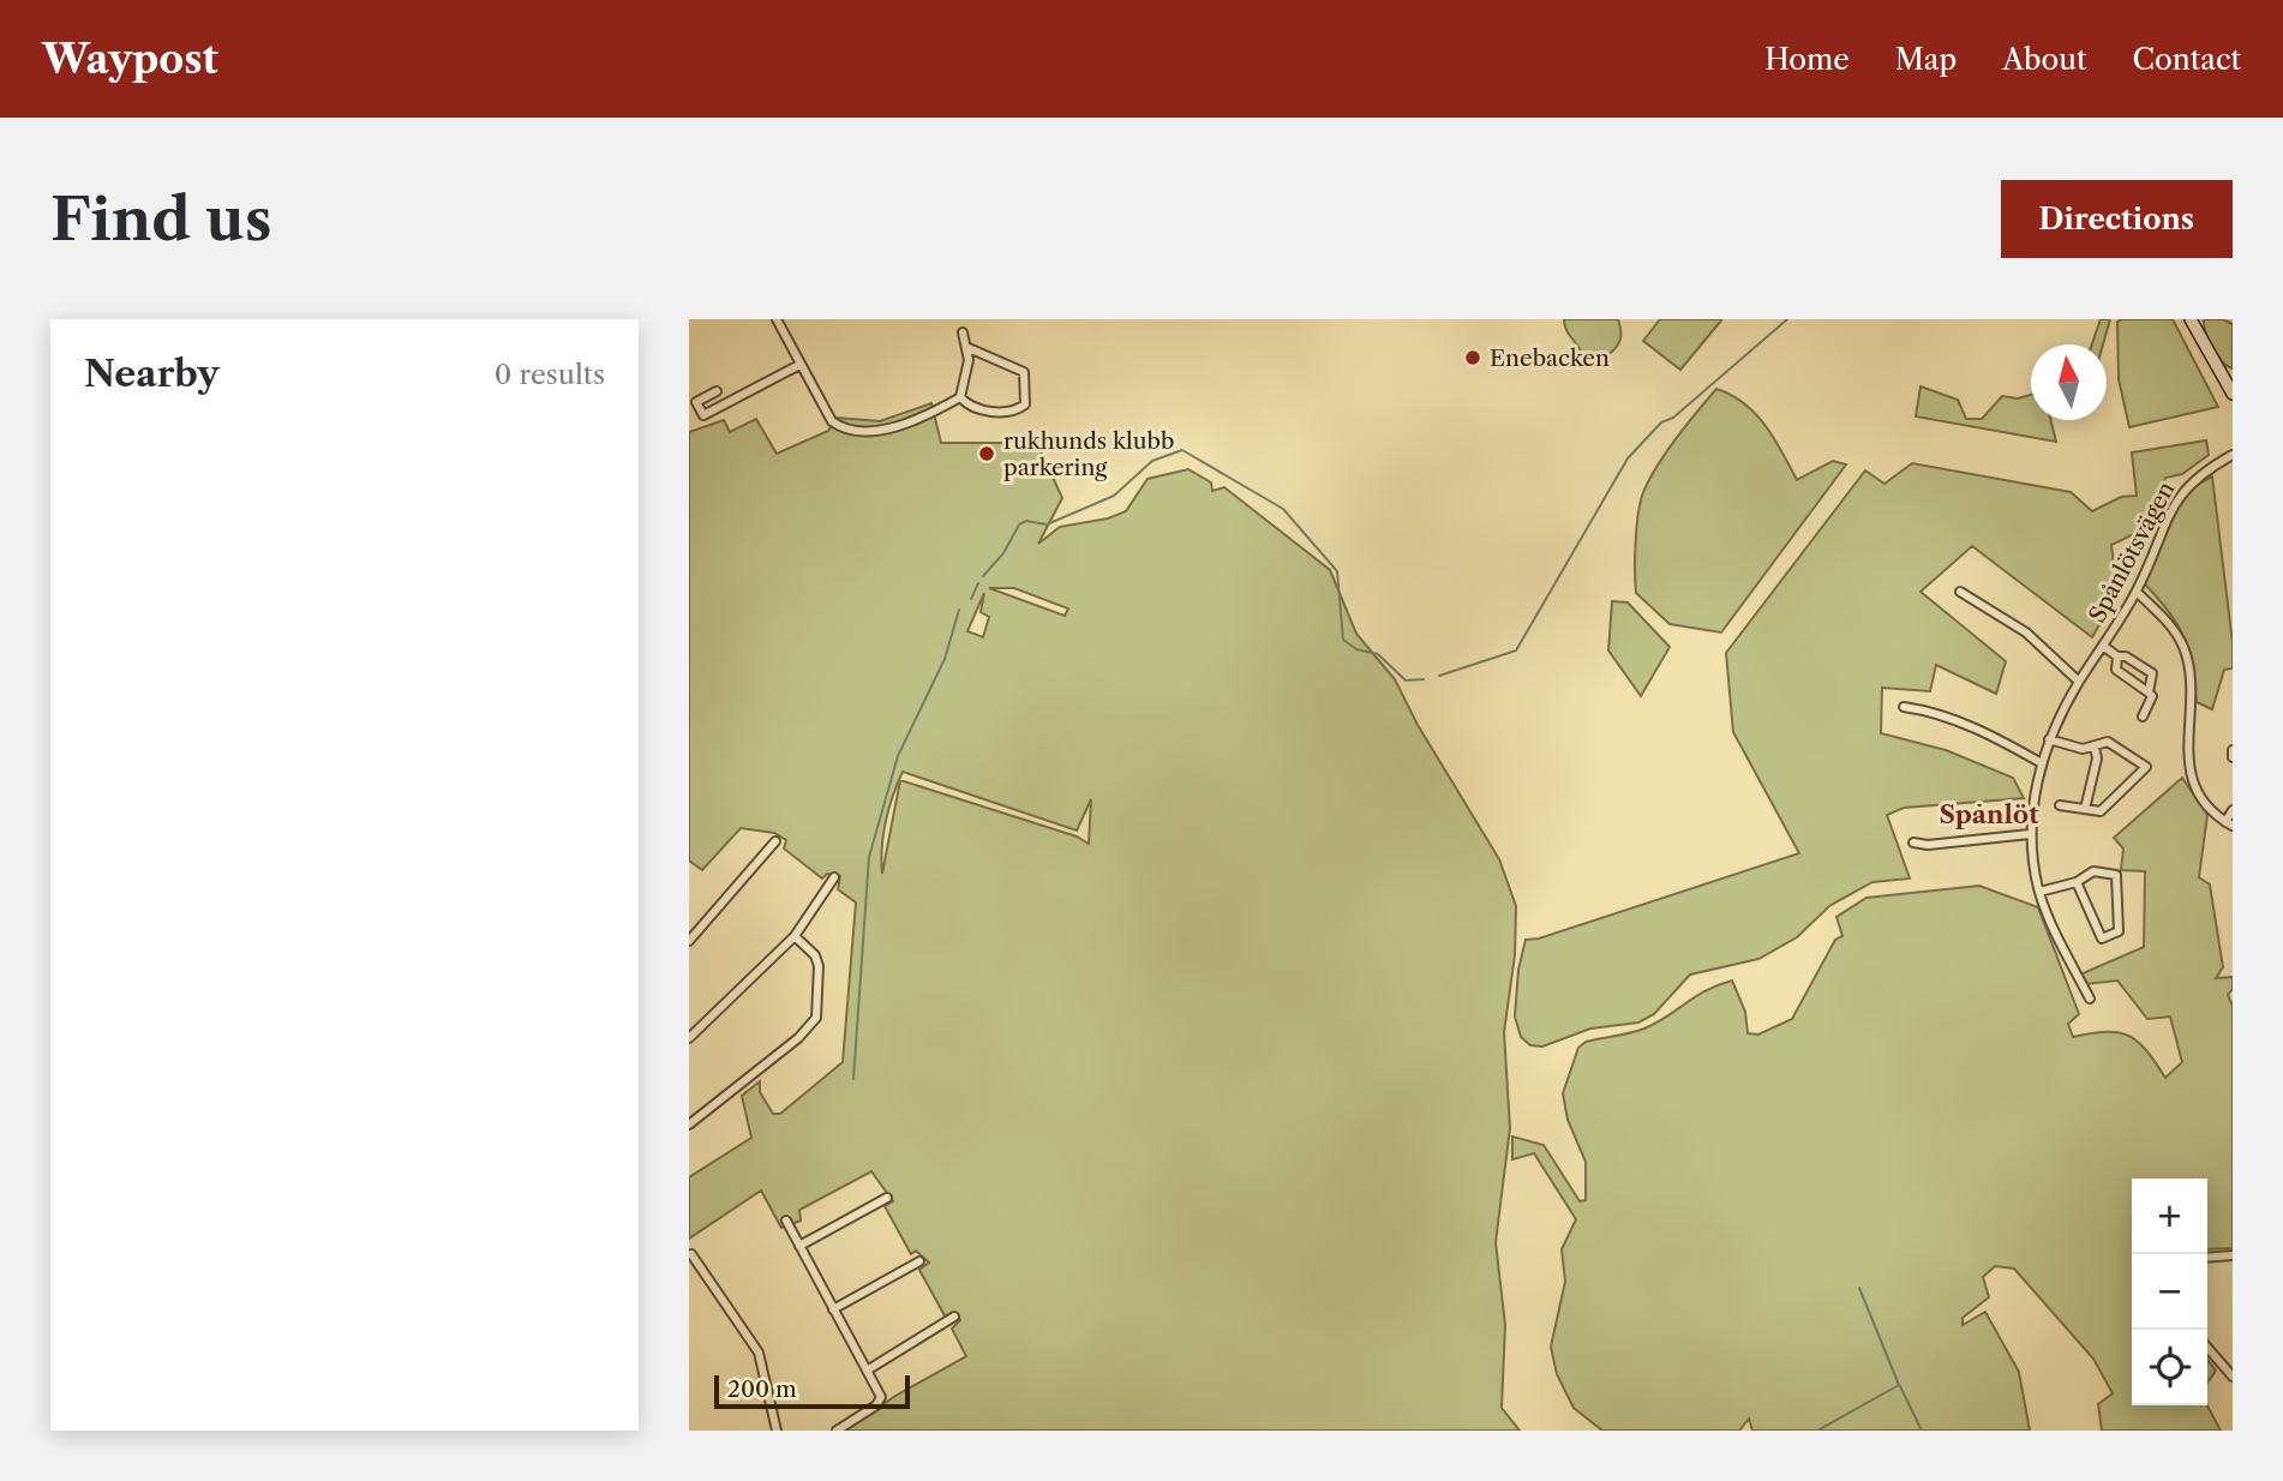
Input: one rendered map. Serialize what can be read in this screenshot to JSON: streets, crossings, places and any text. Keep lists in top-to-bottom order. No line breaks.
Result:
{"streets":{"street":["Spånlötsvägen"]},"districts":["Spånlöt"],"places":["Enebacken","rukhunds klubb parkering"],"scale_bar":"200 m","north":"top","page":{"header":"Waypost","nav":["Home","Map","About","Contact"],"buttons":"Directions","title":"Find us","heading":["Nearby","0 results"],"map_buttons":["+","−"],"scale":"200 m"}}
